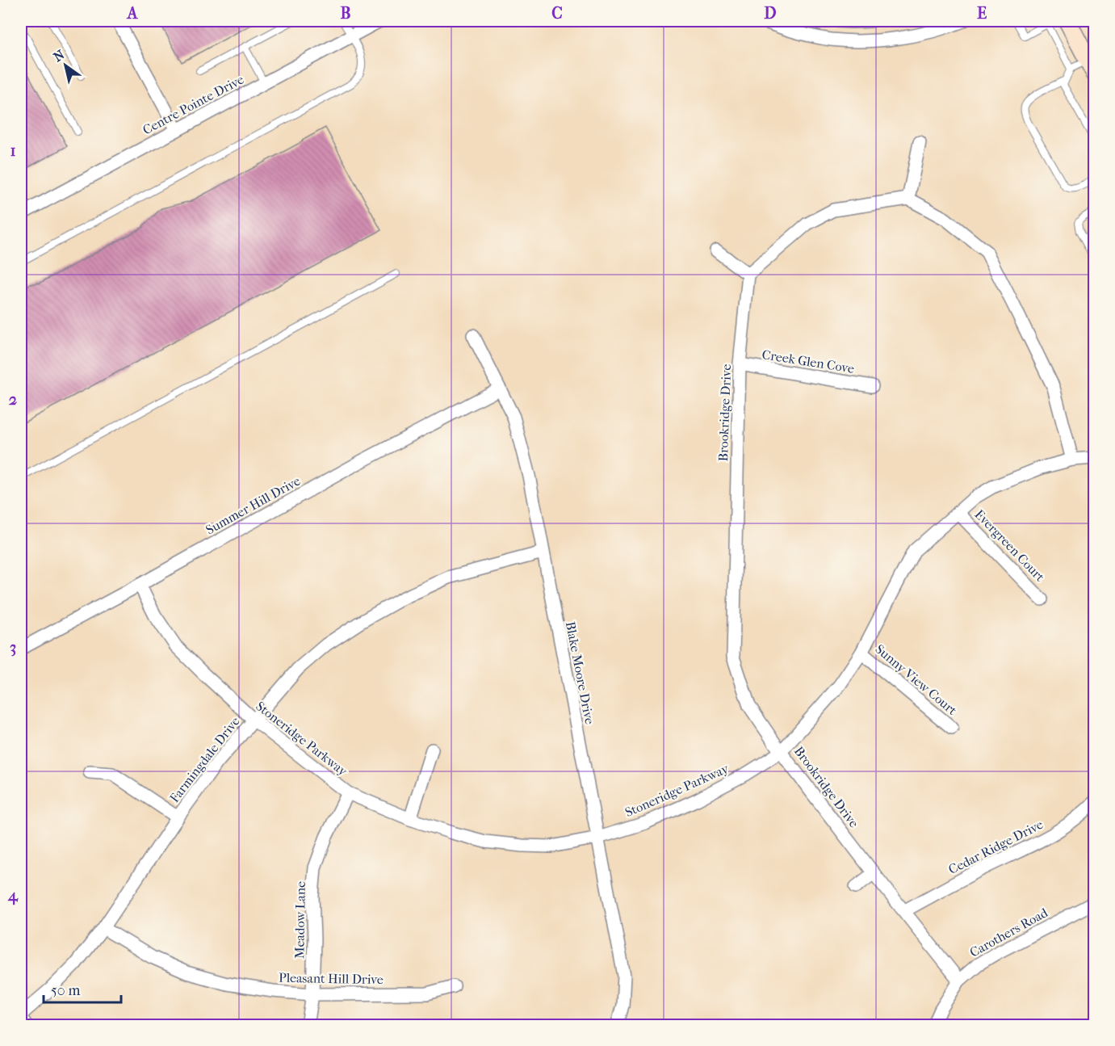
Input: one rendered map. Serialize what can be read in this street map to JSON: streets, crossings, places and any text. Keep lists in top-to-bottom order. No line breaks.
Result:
{"streets":{"street":["Centre Pointe Drive","Creek Glen Cove","Brookridge Drive","Summer Hill Drive","Evergreen Court","Blake Moore Drive","Sunny View Court","Stoneridge Parkway","Farmingdale Drive","Cedar Ridge Drive","Meadow Lane","Carothers Road","Pleasant Hill Drive"]},"crossings":[["Creek Glen Cove","Brookridge Drive"],["Brookridge Drive","Stoneridge Parkway"],["Brookridge Drive","Cedar Ridge Drive"],["Brookridge Drive","Carothers Road"],["Summer Hill Drive","Blake Moore Drive"],["Summer Hill Drive","Stoneridge Parkway"],["Evergreen Court","Stoneridge Parkway"],["Blake Moore Drive","Stoneridge Parkway"],["Blake Moore Drive","Farmingdale Drive"],["Sunny View Court","Stoneridge Parkway"],["Stoneridge Parkway","Farmingdale Drive"],["Stoneridge Parkway","Meadow Lane"],["Farmingdale Drive","Pleasant Hill Drive"],["Meadow Lane","Pleasant Hill Drive"]],"scale_bar":"50 m","north":"top left","grid":{"columns":["A","B","C","D","E"],"rows":["1","2","3","4"]}}
